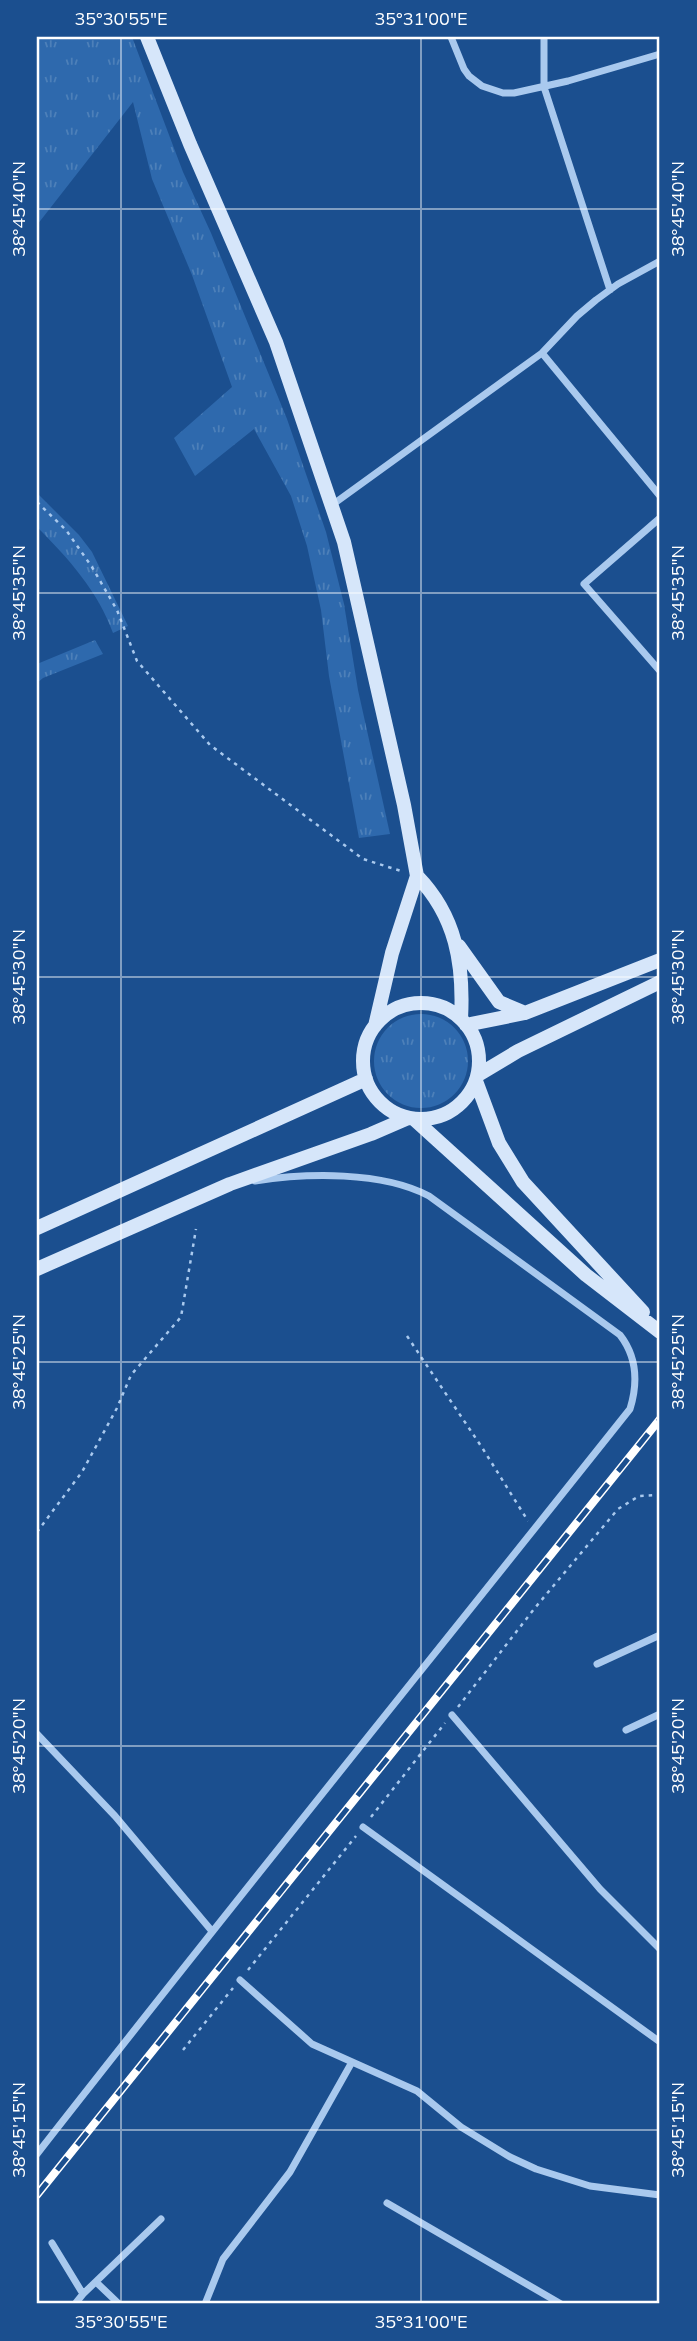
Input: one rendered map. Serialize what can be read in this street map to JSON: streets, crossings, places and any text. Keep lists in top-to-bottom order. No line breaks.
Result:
{"coordinates":["35°30'55\"E","35°31'00\"E","38°45'40\"N","38°45'35\"N","38°45'30\"N","38°45'25\"N","38°45'20\"N","38°45'15\"N"]}
